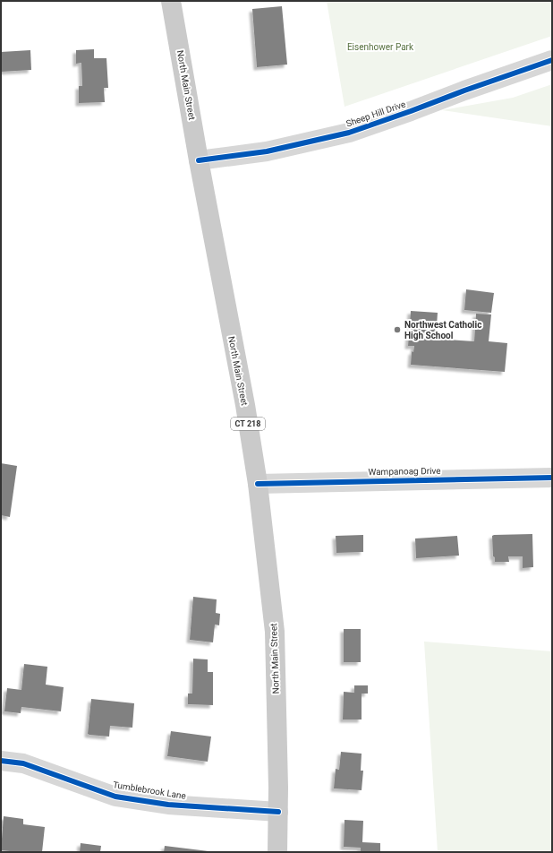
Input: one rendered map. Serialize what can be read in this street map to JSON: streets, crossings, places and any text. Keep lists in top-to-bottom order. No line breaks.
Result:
{"streets":{"main road":["North Main Street","CT 218"],"street":["Sheep Hill Drive","Wampanoag Drive","Tumblebrook Lane"]},"crossings":[["North Main Street","Sheep Hill Drive"],["North Main Street","Wampanoag Drive"],["North Main Street","Tumblebrook Lane"]],"parks":["Eisenhower Park"],"places":["Northwest Catholic High School"]}
